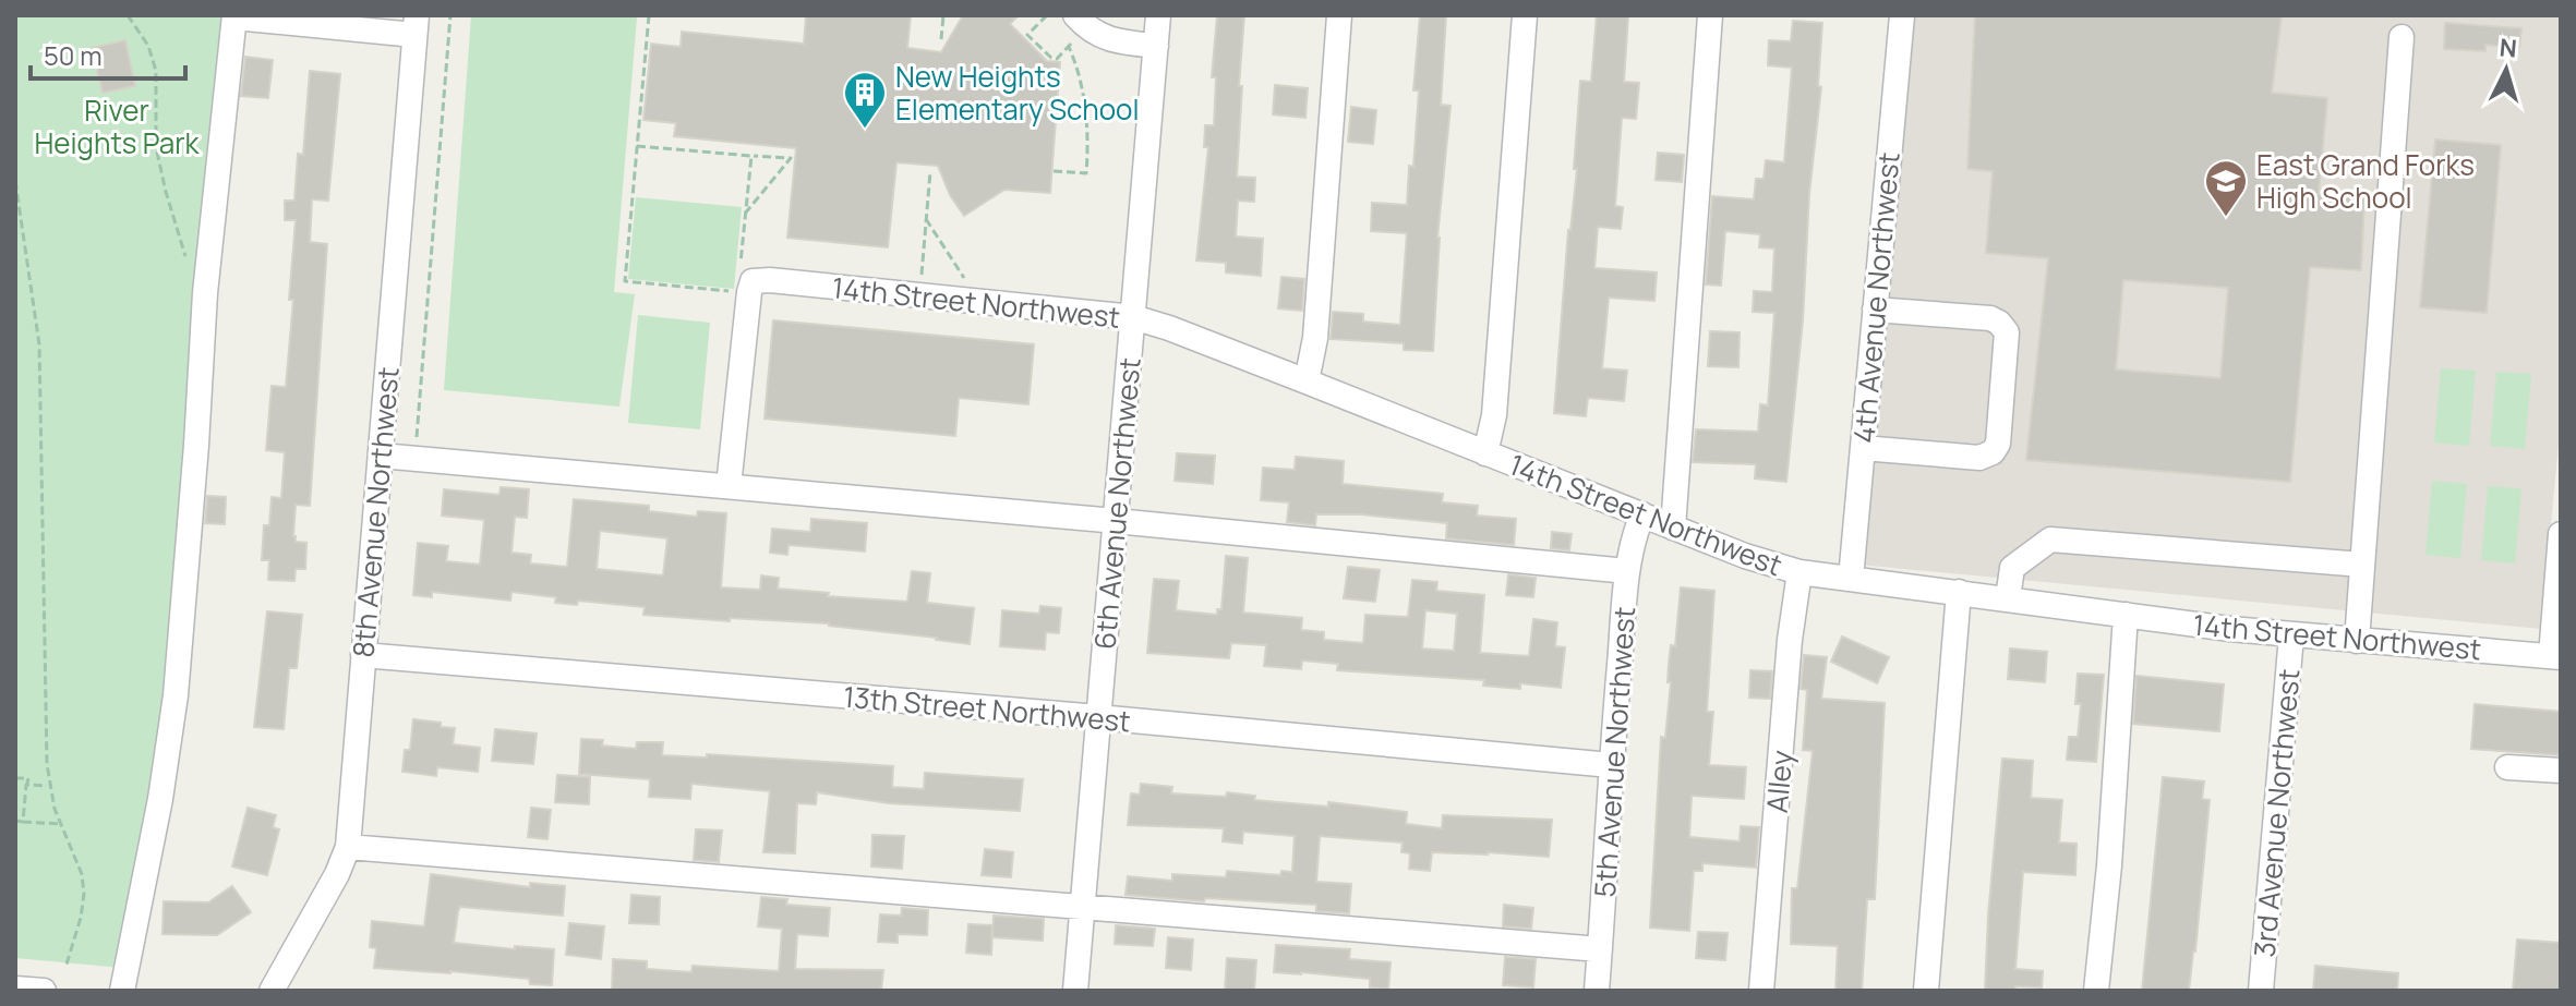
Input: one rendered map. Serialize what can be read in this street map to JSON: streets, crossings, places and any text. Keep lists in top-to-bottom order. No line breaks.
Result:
{"streets":{"street":["4th Avenue Northwest","14th Street Northwest","6th Avenue Northwest","8th Avenue Northwest","13th Street Northwest","5th Avenue Northwest","Alley","3rd Avenue Northwest"]},"crossings":[["4th Avenue Northwest","14th Street Northwest"],["14th Street Northwest","6th Avenue Northwest"],["14th Street Northwest","5th Avenue Northwest"],["14th Street Northwest","Alley"],["14th Street Northwest","3rd Avenue Northwest"],["6th Avenue Northwest","13th Street Northwest"],["8th Avenue Northwest","13th Street Northwest"],["13th Street Northwest","5th Avenue Northwest"]],"parks":["River Heights Park"],"places":{"building":["New Heights Elementary School"],"school or university":["East Grand Forks High School"]},"scale_bar":"50 m","north":"top"}
